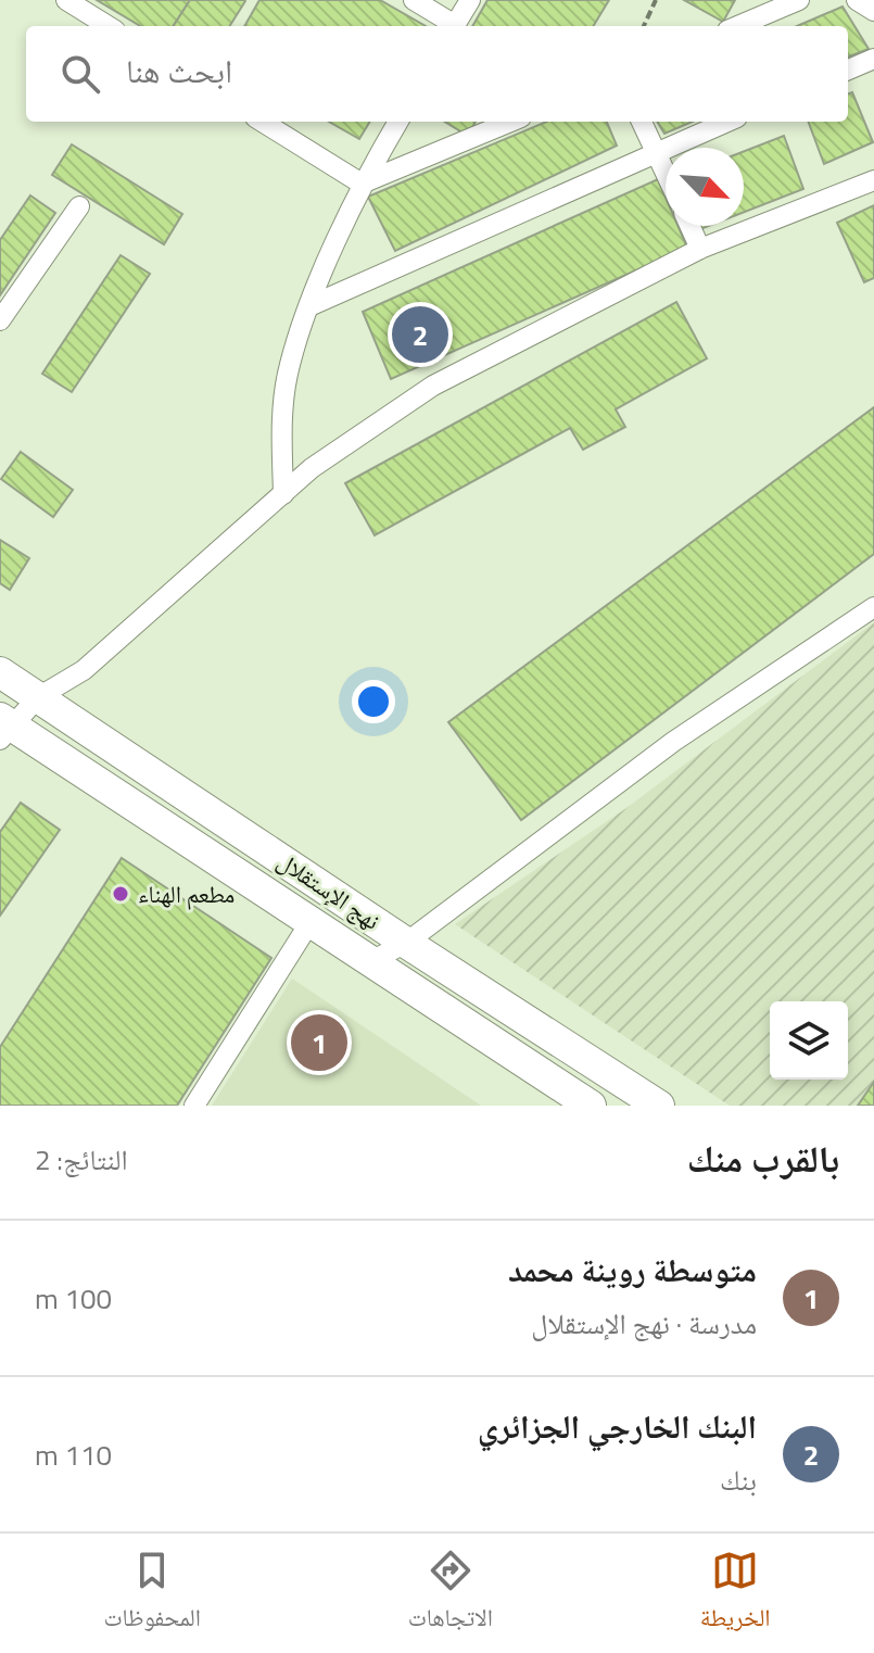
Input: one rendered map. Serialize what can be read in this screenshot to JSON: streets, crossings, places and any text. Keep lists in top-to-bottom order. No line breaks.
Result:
{"streets":{"main road":["نهج الإستقلال"]},"places":["مطعم الهناء"],"north":"bottom right","page":{"search":"ابحث هنا","pins":["2","1"],"heading":["بالقرب منك","النتائج: 2"],"list":[{"mark":"1","name":"متوسطة روينة محمد","note":"مدرسة · نهج الإستقلال","value":"100 m"},{"mark":"2","name":"البنك الخارجي الجزائري","note":"بنك","value":"110 m"}],"nav":["الخريطة","الاتجاهات","المحفوظات"]}}
